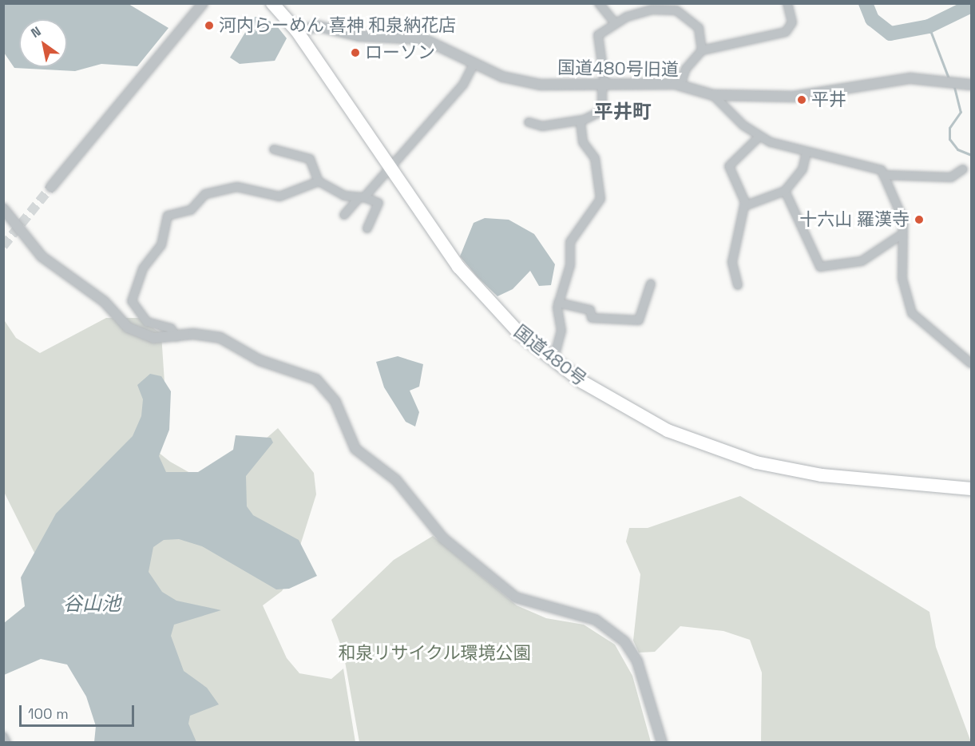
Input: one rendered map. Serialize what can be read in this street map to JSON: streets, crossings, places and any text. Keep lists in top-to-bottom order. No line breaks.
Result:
{"streets":{"highway":["国道480号"],"street":["国道480号旧道"]},"crossings":[["国道480号旧道","国道480号"]],"districts":["平井町"],"water":["谷山池"],"parks":["和泉リサイクル環境公園"],"places":["河内らーめん 喜神 和泉納花店","ローソン","平井","十六山 羅漢寺"],"scale_bar":"100 m","north":"top left"}
